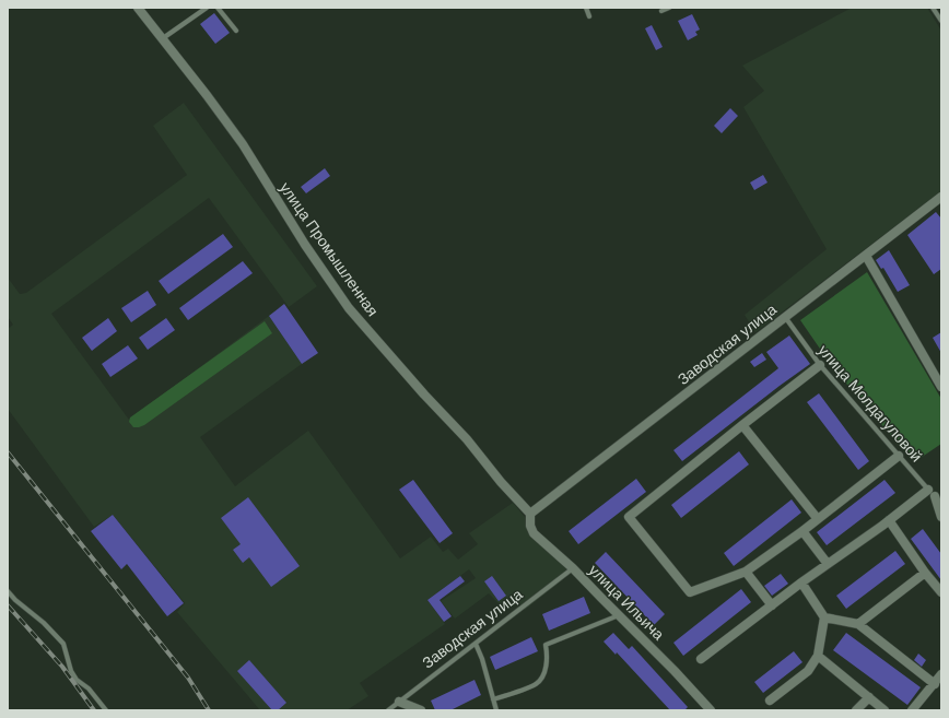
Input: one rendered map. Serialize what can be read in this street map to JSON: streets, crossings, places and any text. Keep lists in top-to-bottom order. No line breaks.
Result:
{"streets":{"street":["улица Промышленная","Заводская улица","улица Ильича"],"lane":["улица Молдагуловой"]},"crossings":[["улица Промышленная","Заводская улица"],["улица Промышленная","улица Ильича"],["Заводская улица","улица Молдагуловой"],["Заводская улица","улица Ильича"]]}
